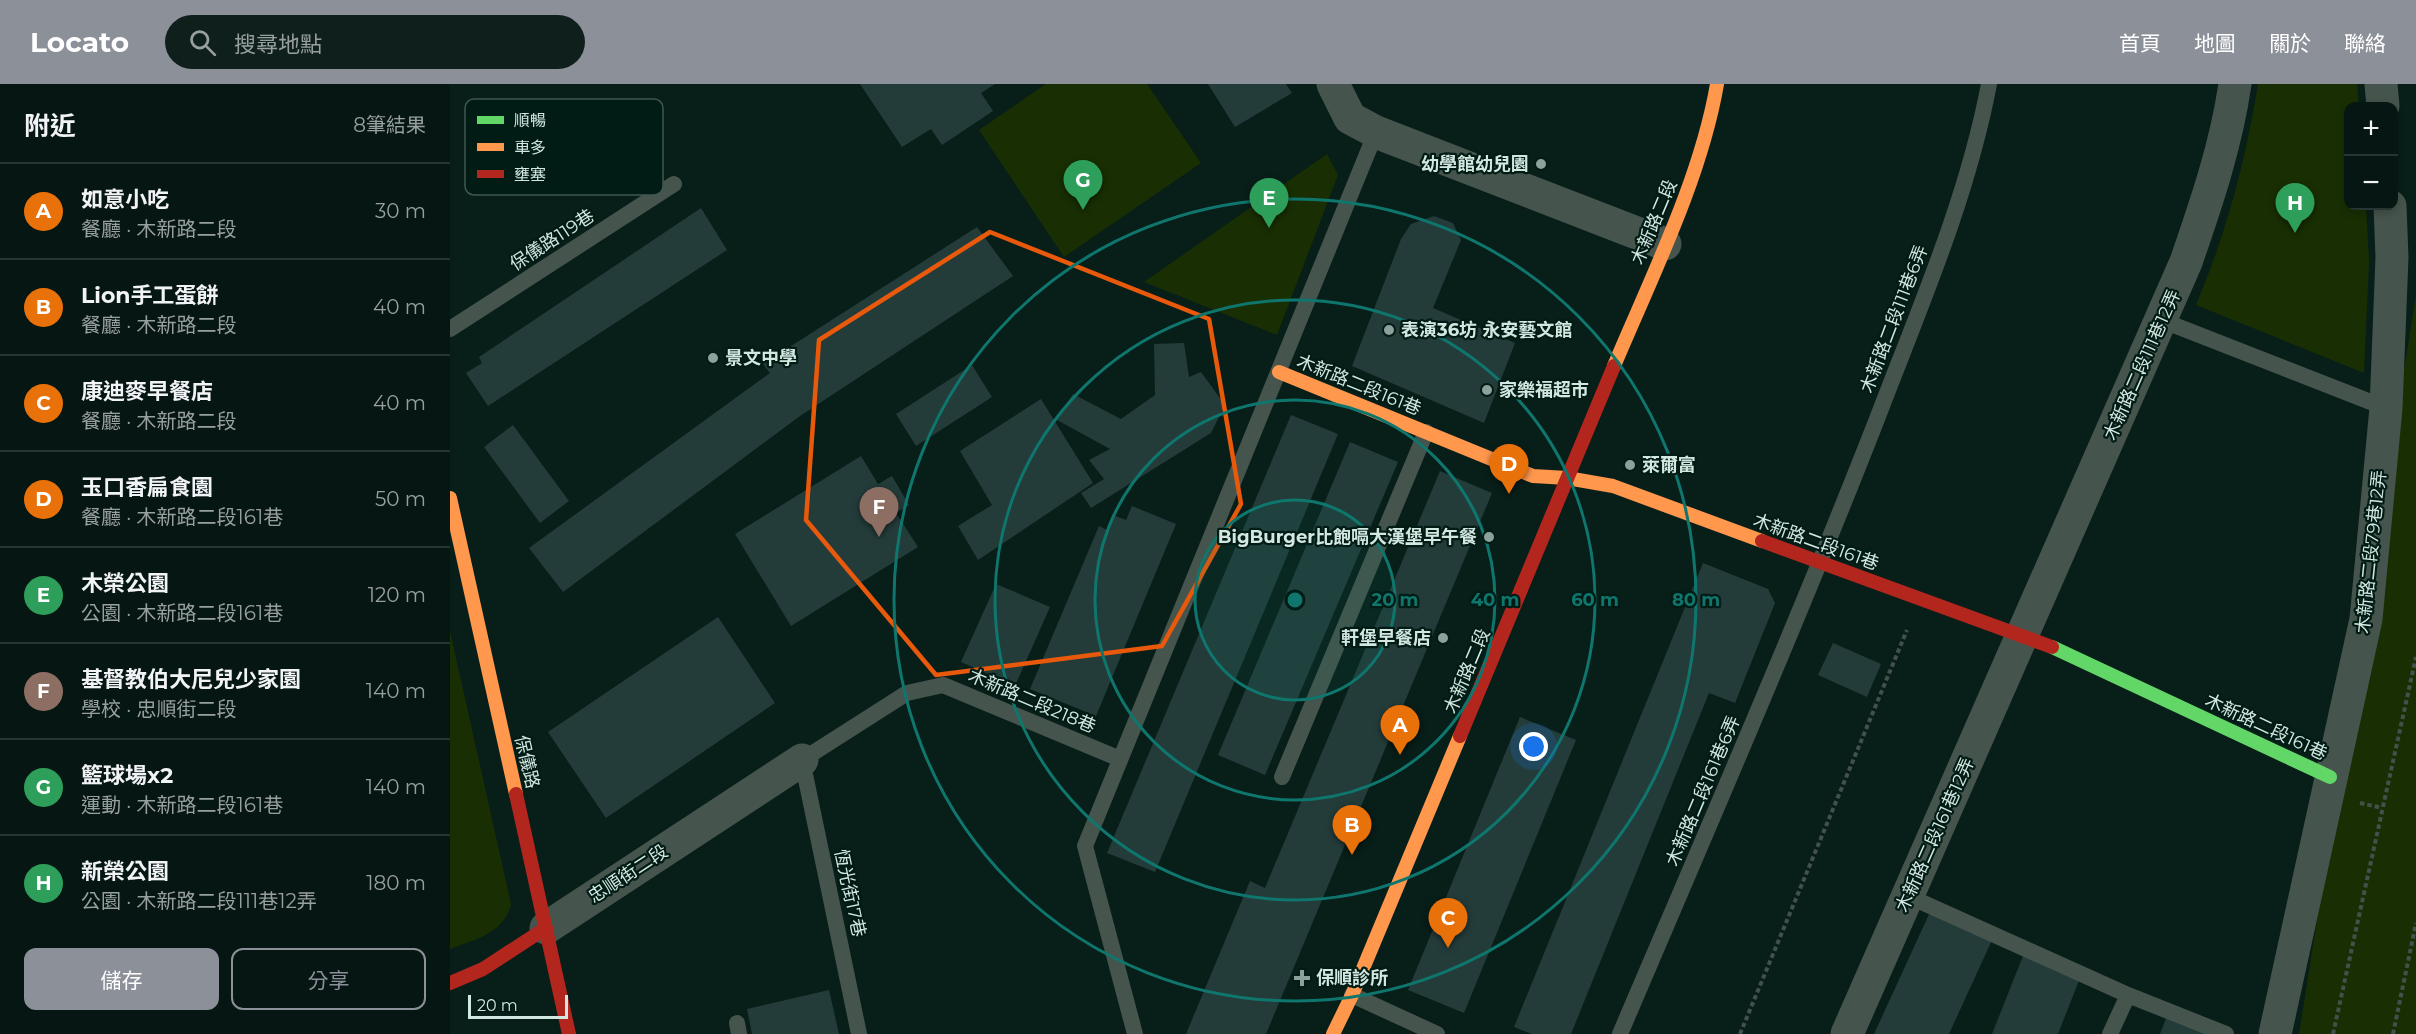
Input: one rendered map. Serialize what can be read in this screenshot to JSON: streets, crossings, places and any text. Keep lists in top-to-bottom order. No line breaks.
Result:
{"streets":{"street":["木新路二段","木新路二段111巷12弄","木新路二段161巷","木新路二段79巷12弄","保儀路","木新路二段161巷12弄","忠順街二段"],"lane":["保儀路119巷","木新路二段111巷6弄","木新路二段218巷","木新路二段161巷6弄","恆光街17巷"]},"crossings":[["木新路二段","木新路二段161巷"],["木新路二段111巷6弄","木新路二段161巷"],["木新路二段111巷6弄","木新路二段161巷6弄"],["木新路二段111巷12弄","木新路二段161巷"],["木新路二段111巷12弄","木新路二段161巷12弄"],["木新路二段161巷","木新路二段79巷12弄"],["木新路二段161巷","木新路二段161巷6弄"],["木新路二段161巷","木新路二段161巷12弄"],["木新路二段218巷","忠順街二段"],["木新路二段218巷","恆光街17巷"],["保儀路","忠順街二段"],["忠順街二段","恆光街17巷"]],"places":{"other":["幼學館幼兒園","表演36坊 永安藝文館","景文中學","家樂福超市","萊爾富","BigBurger比飽嗝大漢堡早午餐","軒堡早餐店"],"health":["保順診所"]},"legend":["順暢","車多","壅塞"],"scale_bar":"20 m","page":{"header":"Locato","search":"搜尋地點","nav":["首頁","地圖","關於","聯絡"],"heading":["附近","8筆結果"],"map_buttons":["+","−"],"pins":["G","E","H","D","F","A","B","C"],"list":[{"mark":"A","name":"如意小吃","note":"餐廳 · 木新路二段","value":"30 m"},{"mark":"B","name":"Lion手工蛋餅","note":"餐廳 · 木新路二段","value":"40 m"},{"mark":"C","name":"康迪麥早餐店","note":"餐廳 · 木新路二段","value":"40 m"},{"mark":"D","name":"玉口香扁食園","note":"餐廳 · 木新路二段161巷","value":"50 m"},{"mark":"E","name":"木榮公園","note":"公園 · 木新路二段161巷","value":"120 m"},{"mark":"F","name":"基督教伯大尼兒少家園","note":"學校 · 忠順街二段","value":"140 m"},{"mark":"G","name":"籃球場x2","note":"運動 · 木新路二段161巷","value":"140 m"},{"mark":"H","name":"新榮公園","note":"公園 · 木新路二段111巷12弄","value":"180 m"}],"buttons":["儲存","分享"],"scale":"20 m"},"rings":["20 m","40 m","60 m","80 m"]}
